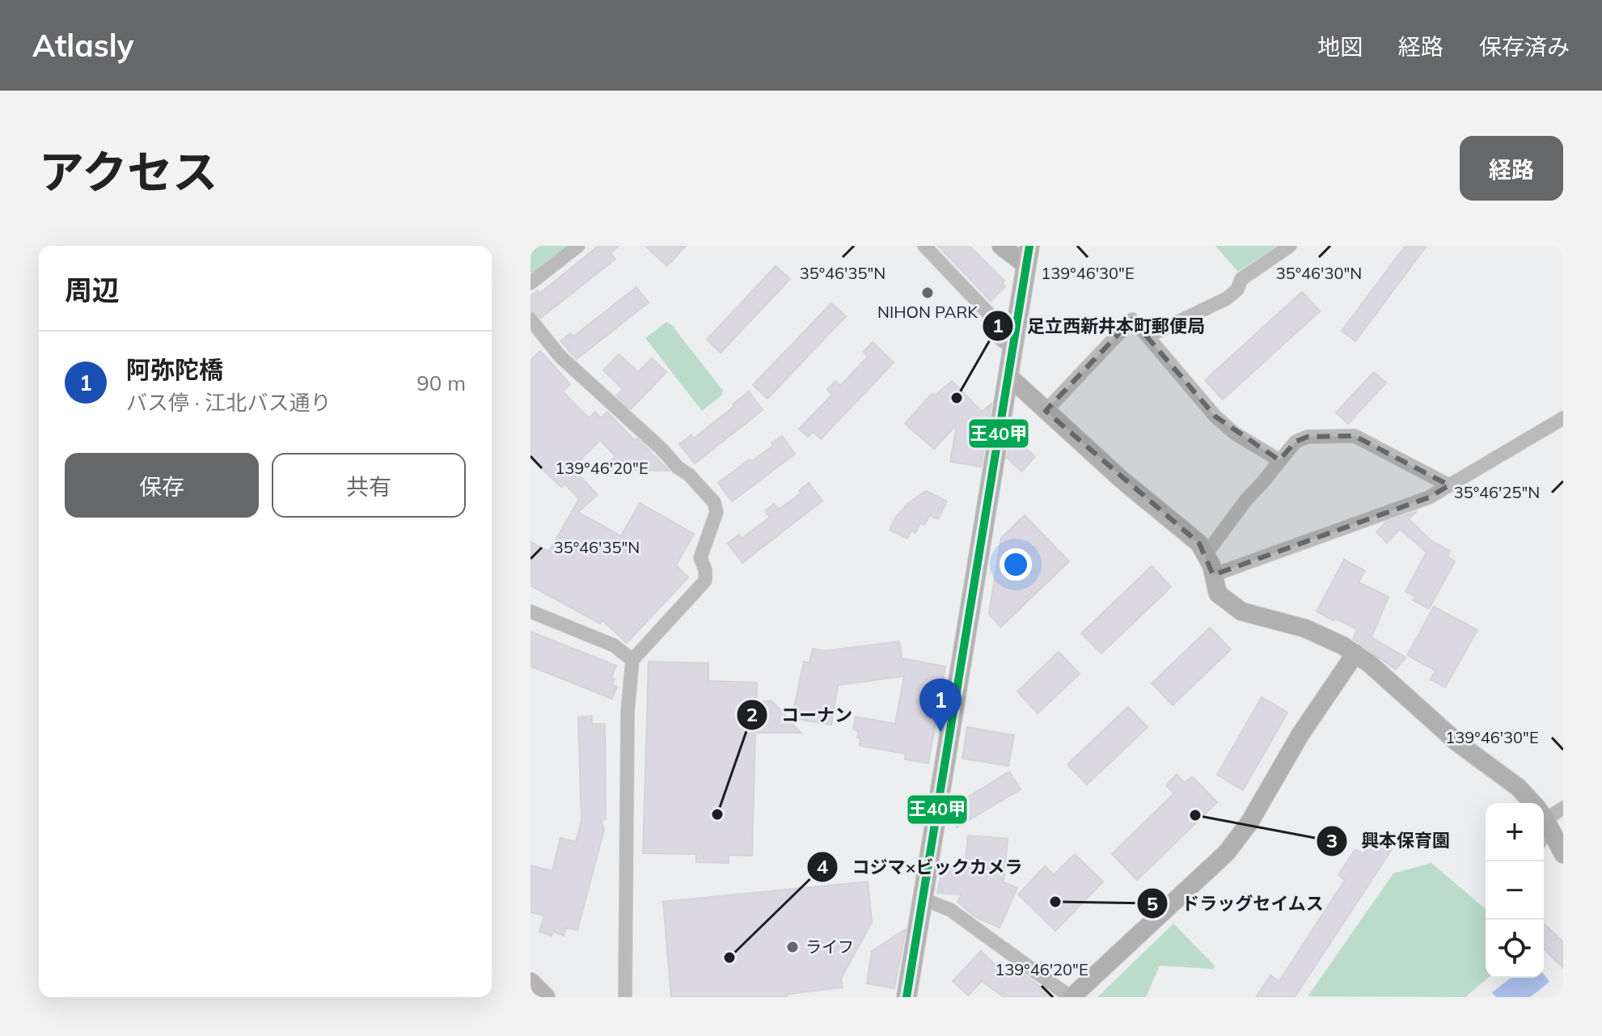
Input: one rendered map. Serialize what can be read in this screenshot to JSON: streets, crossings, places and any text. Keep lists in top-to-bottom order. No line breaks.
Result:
{"places":["NIHON PARK","足立西新井本町郵便局","コーナン","興本保育園","ドラッグセイムス","ライフ","コジマ×ビックカメラ"],"lines":["transit line 王40甲"],"page":{"header":"Atlasly","nav":["地図","経路","保存済み"],"title":"アクセス","buttons":["経路",["保存","共有"]],"heading":"周辺","list":[{"mark":"1","name":"阿弥陀橋","note":"バス停 · 江北バス通り","value":"90 m"}],"pins":"1","map_buttons":["+","−"]},"coordinates":["35°46'35\"N","35°46'30\"N","139°46'30\"E","139°46'20\"E","35°46'25\"N"]}
